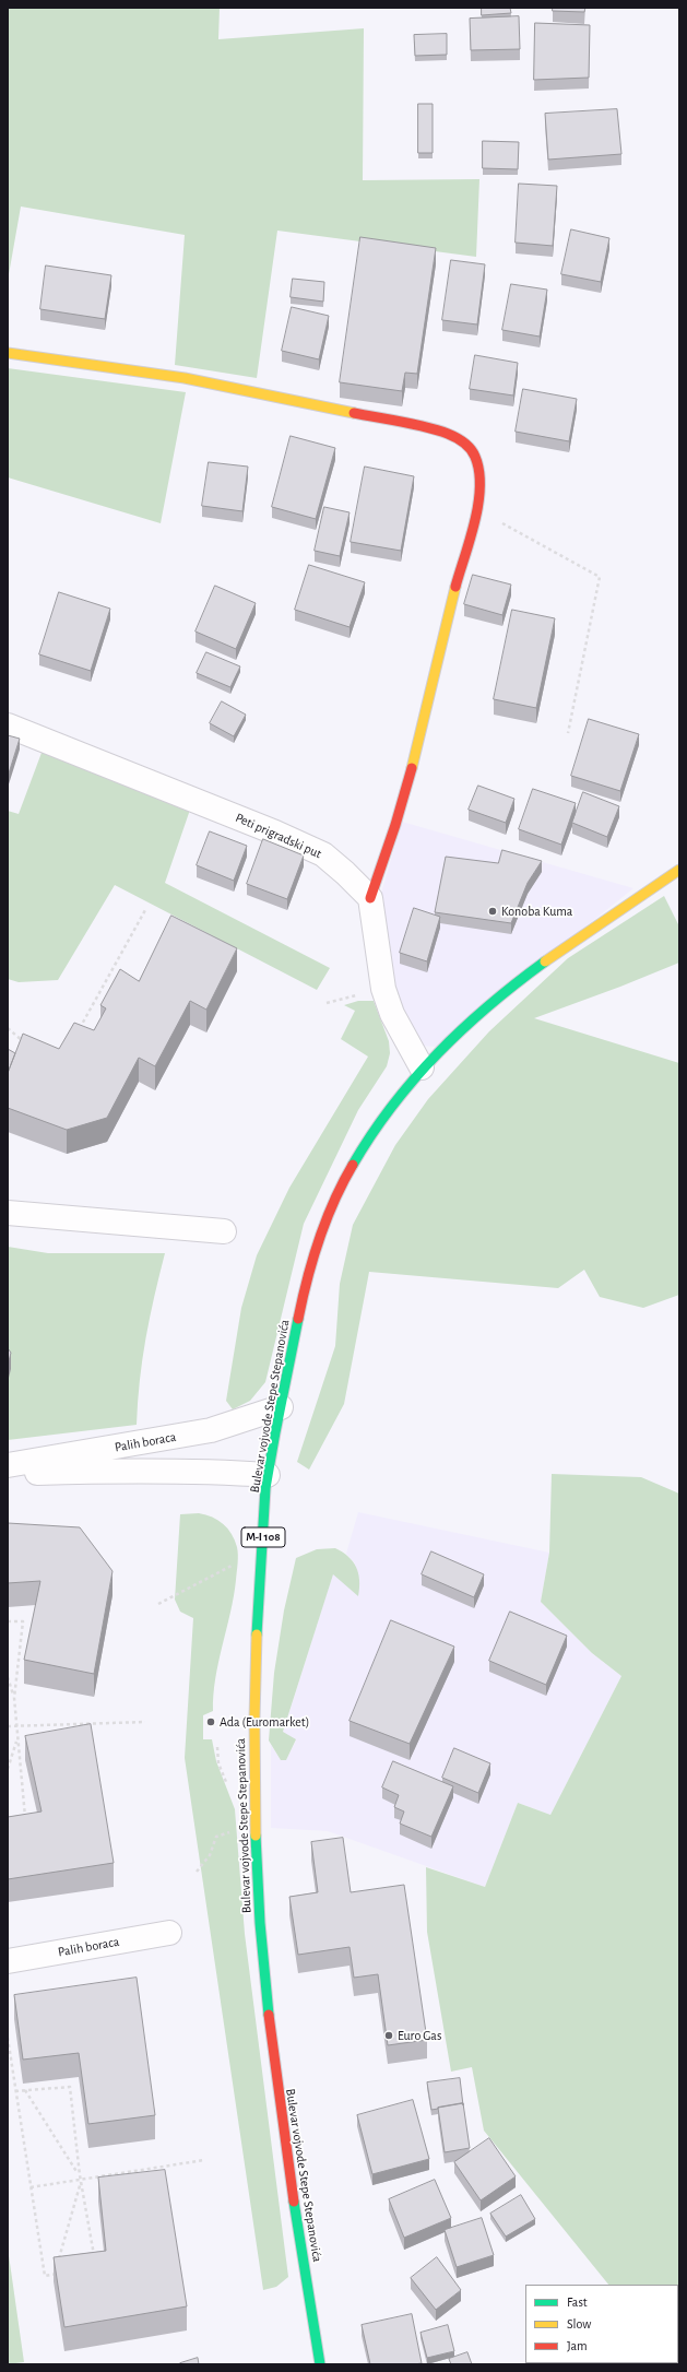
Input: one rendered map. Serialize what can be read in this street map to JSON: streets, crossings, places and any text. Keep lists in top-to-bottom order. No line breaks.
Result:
{"streets":{"main road":["Bulevar vojvode Stepe Stepanovića","M-I 108"],"street":["Peti prigradski put","Palih boraca"]},"crossings":[["Bulevar vojvode Stepe Stepanovića","Palih boraca"]],"places":["Konoba Kuma","Ada (Euromarket)","Euro Gas"],"legend":["Fast","Slow","Jam"]}
